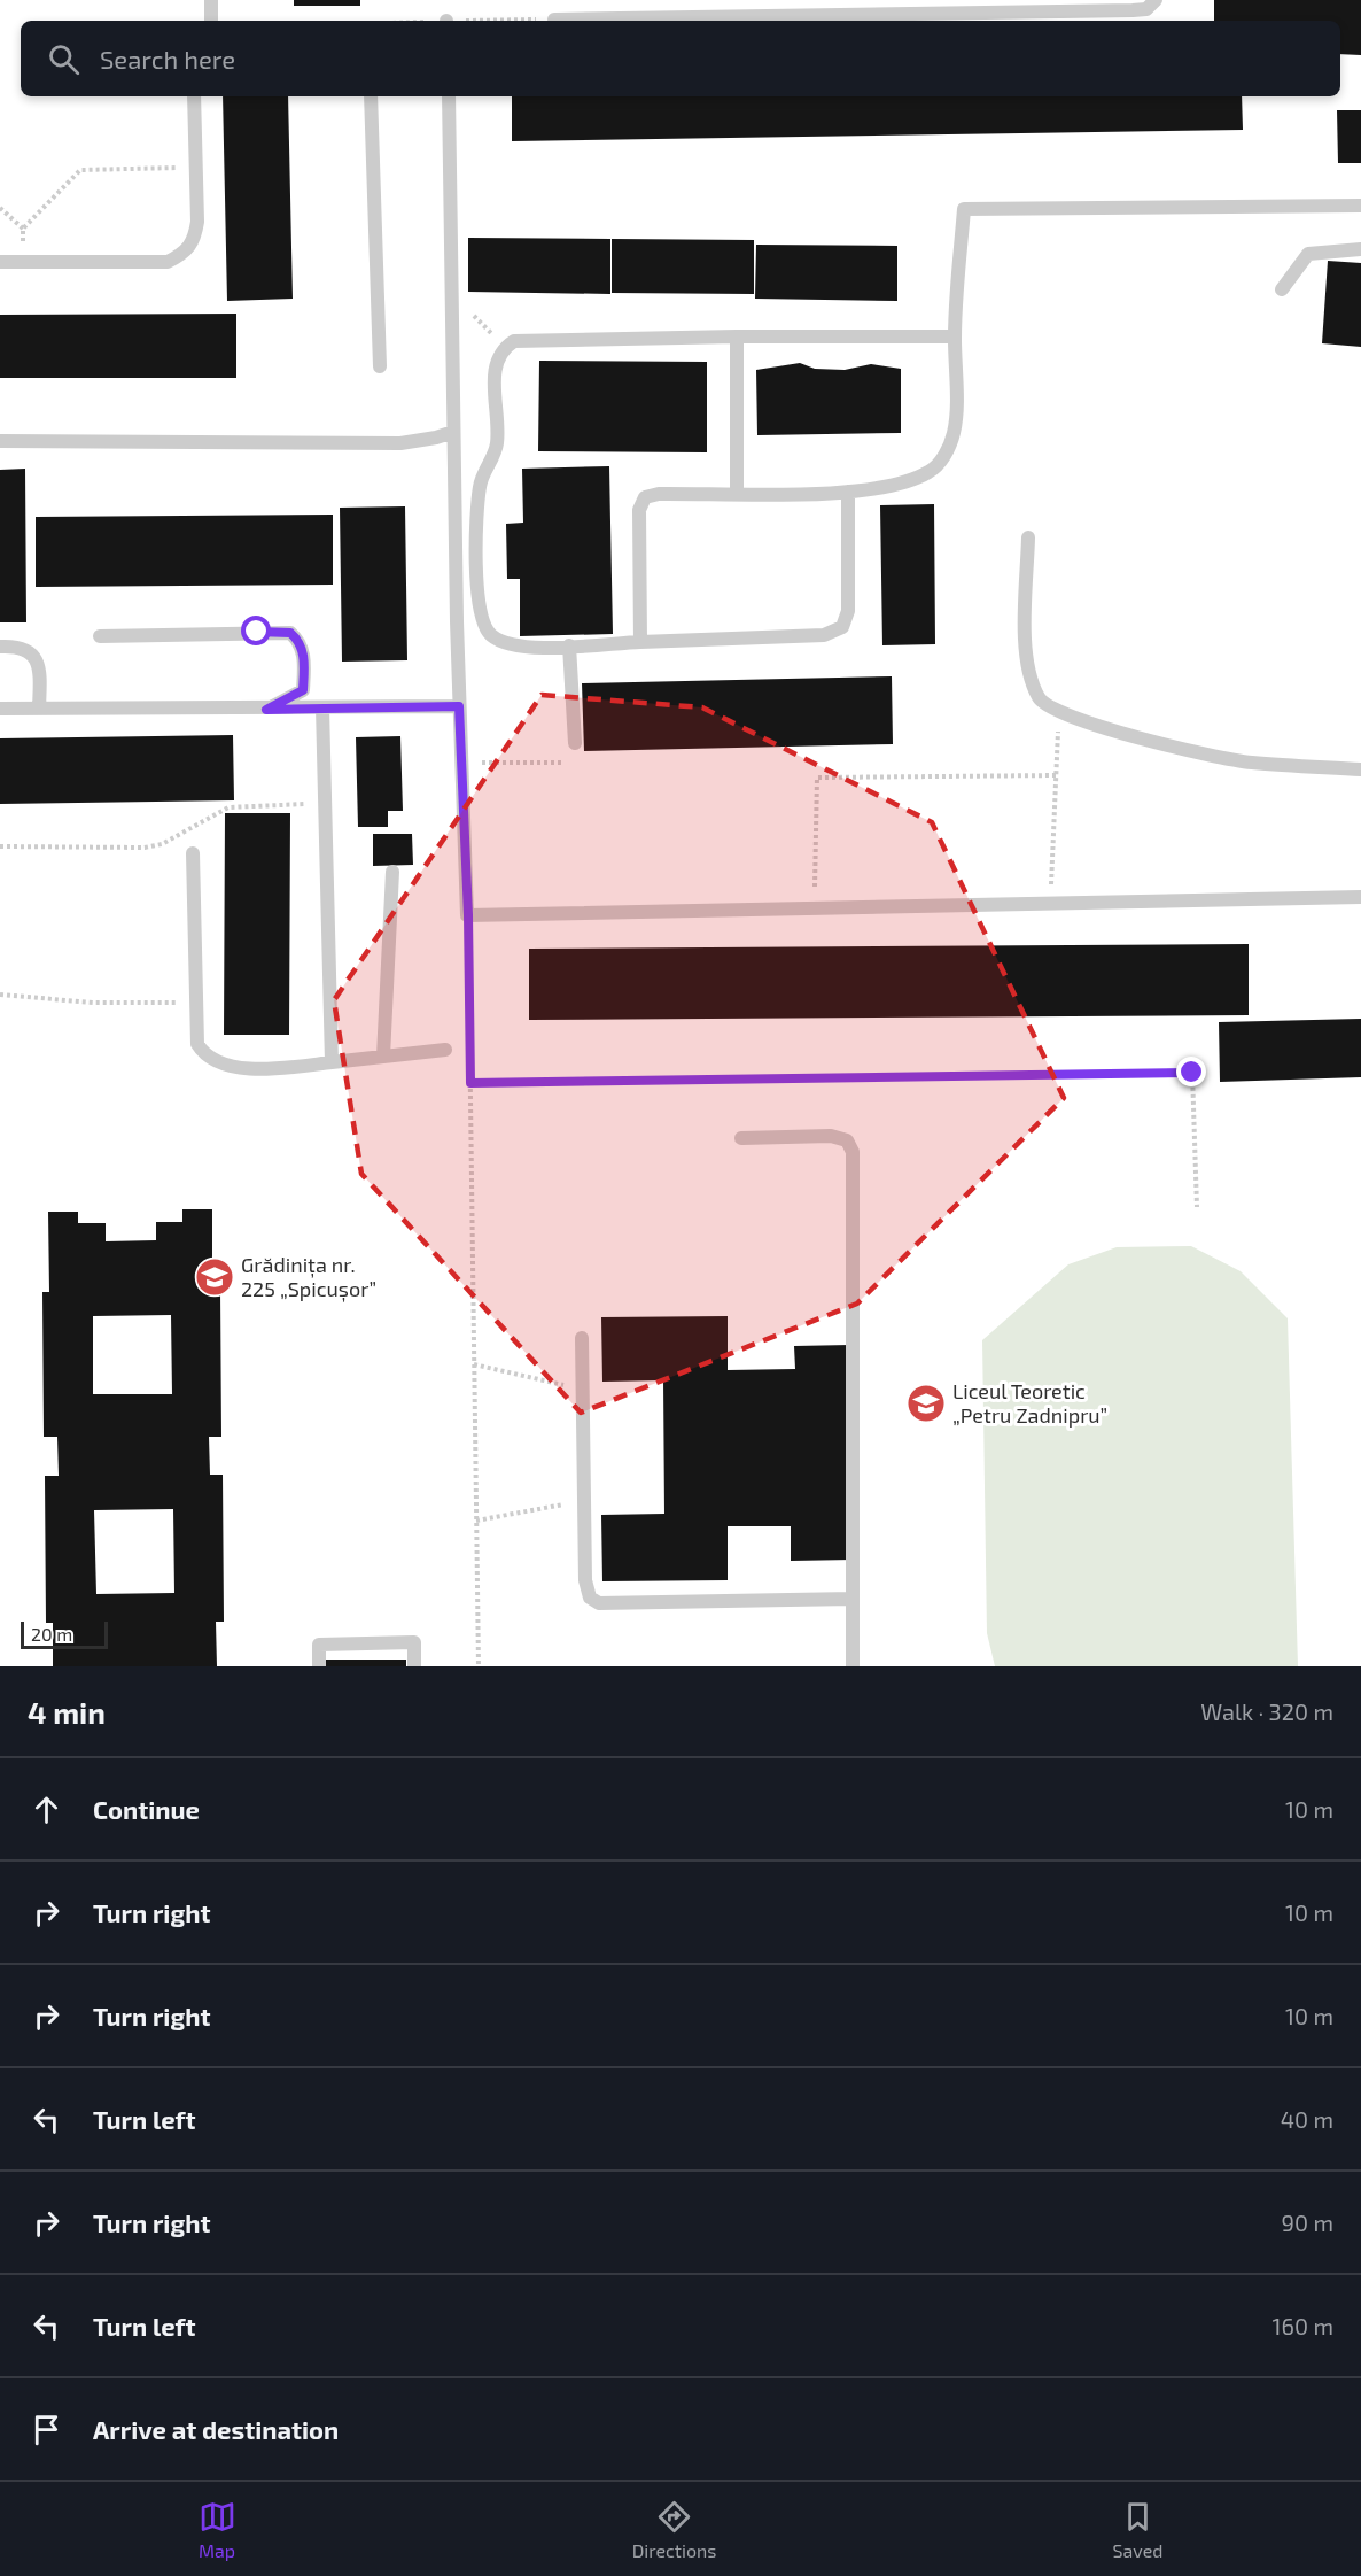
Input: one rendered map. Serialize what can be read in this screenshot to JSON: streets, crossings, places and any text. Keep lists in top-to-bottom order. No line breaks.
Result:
{"places":{"school or university":["Grădinița nr. 225 „Spicușor”","Liceul Teoretic „Petru Zadnipru”"]},"scale_bar":"20 m","page":{"search":"Search here","scale":"20 m","heading":["4 min","Walk · 320 m"],"list":[["Continue","10 m"],["Turn right","10 m"],["Turn right","10 m"],["Turn left","40 m"],["Turn right","90 m"],["Turn left","160 m"],"Arrive at destination"],"nav":["Map","Directions","Saved"]}}
